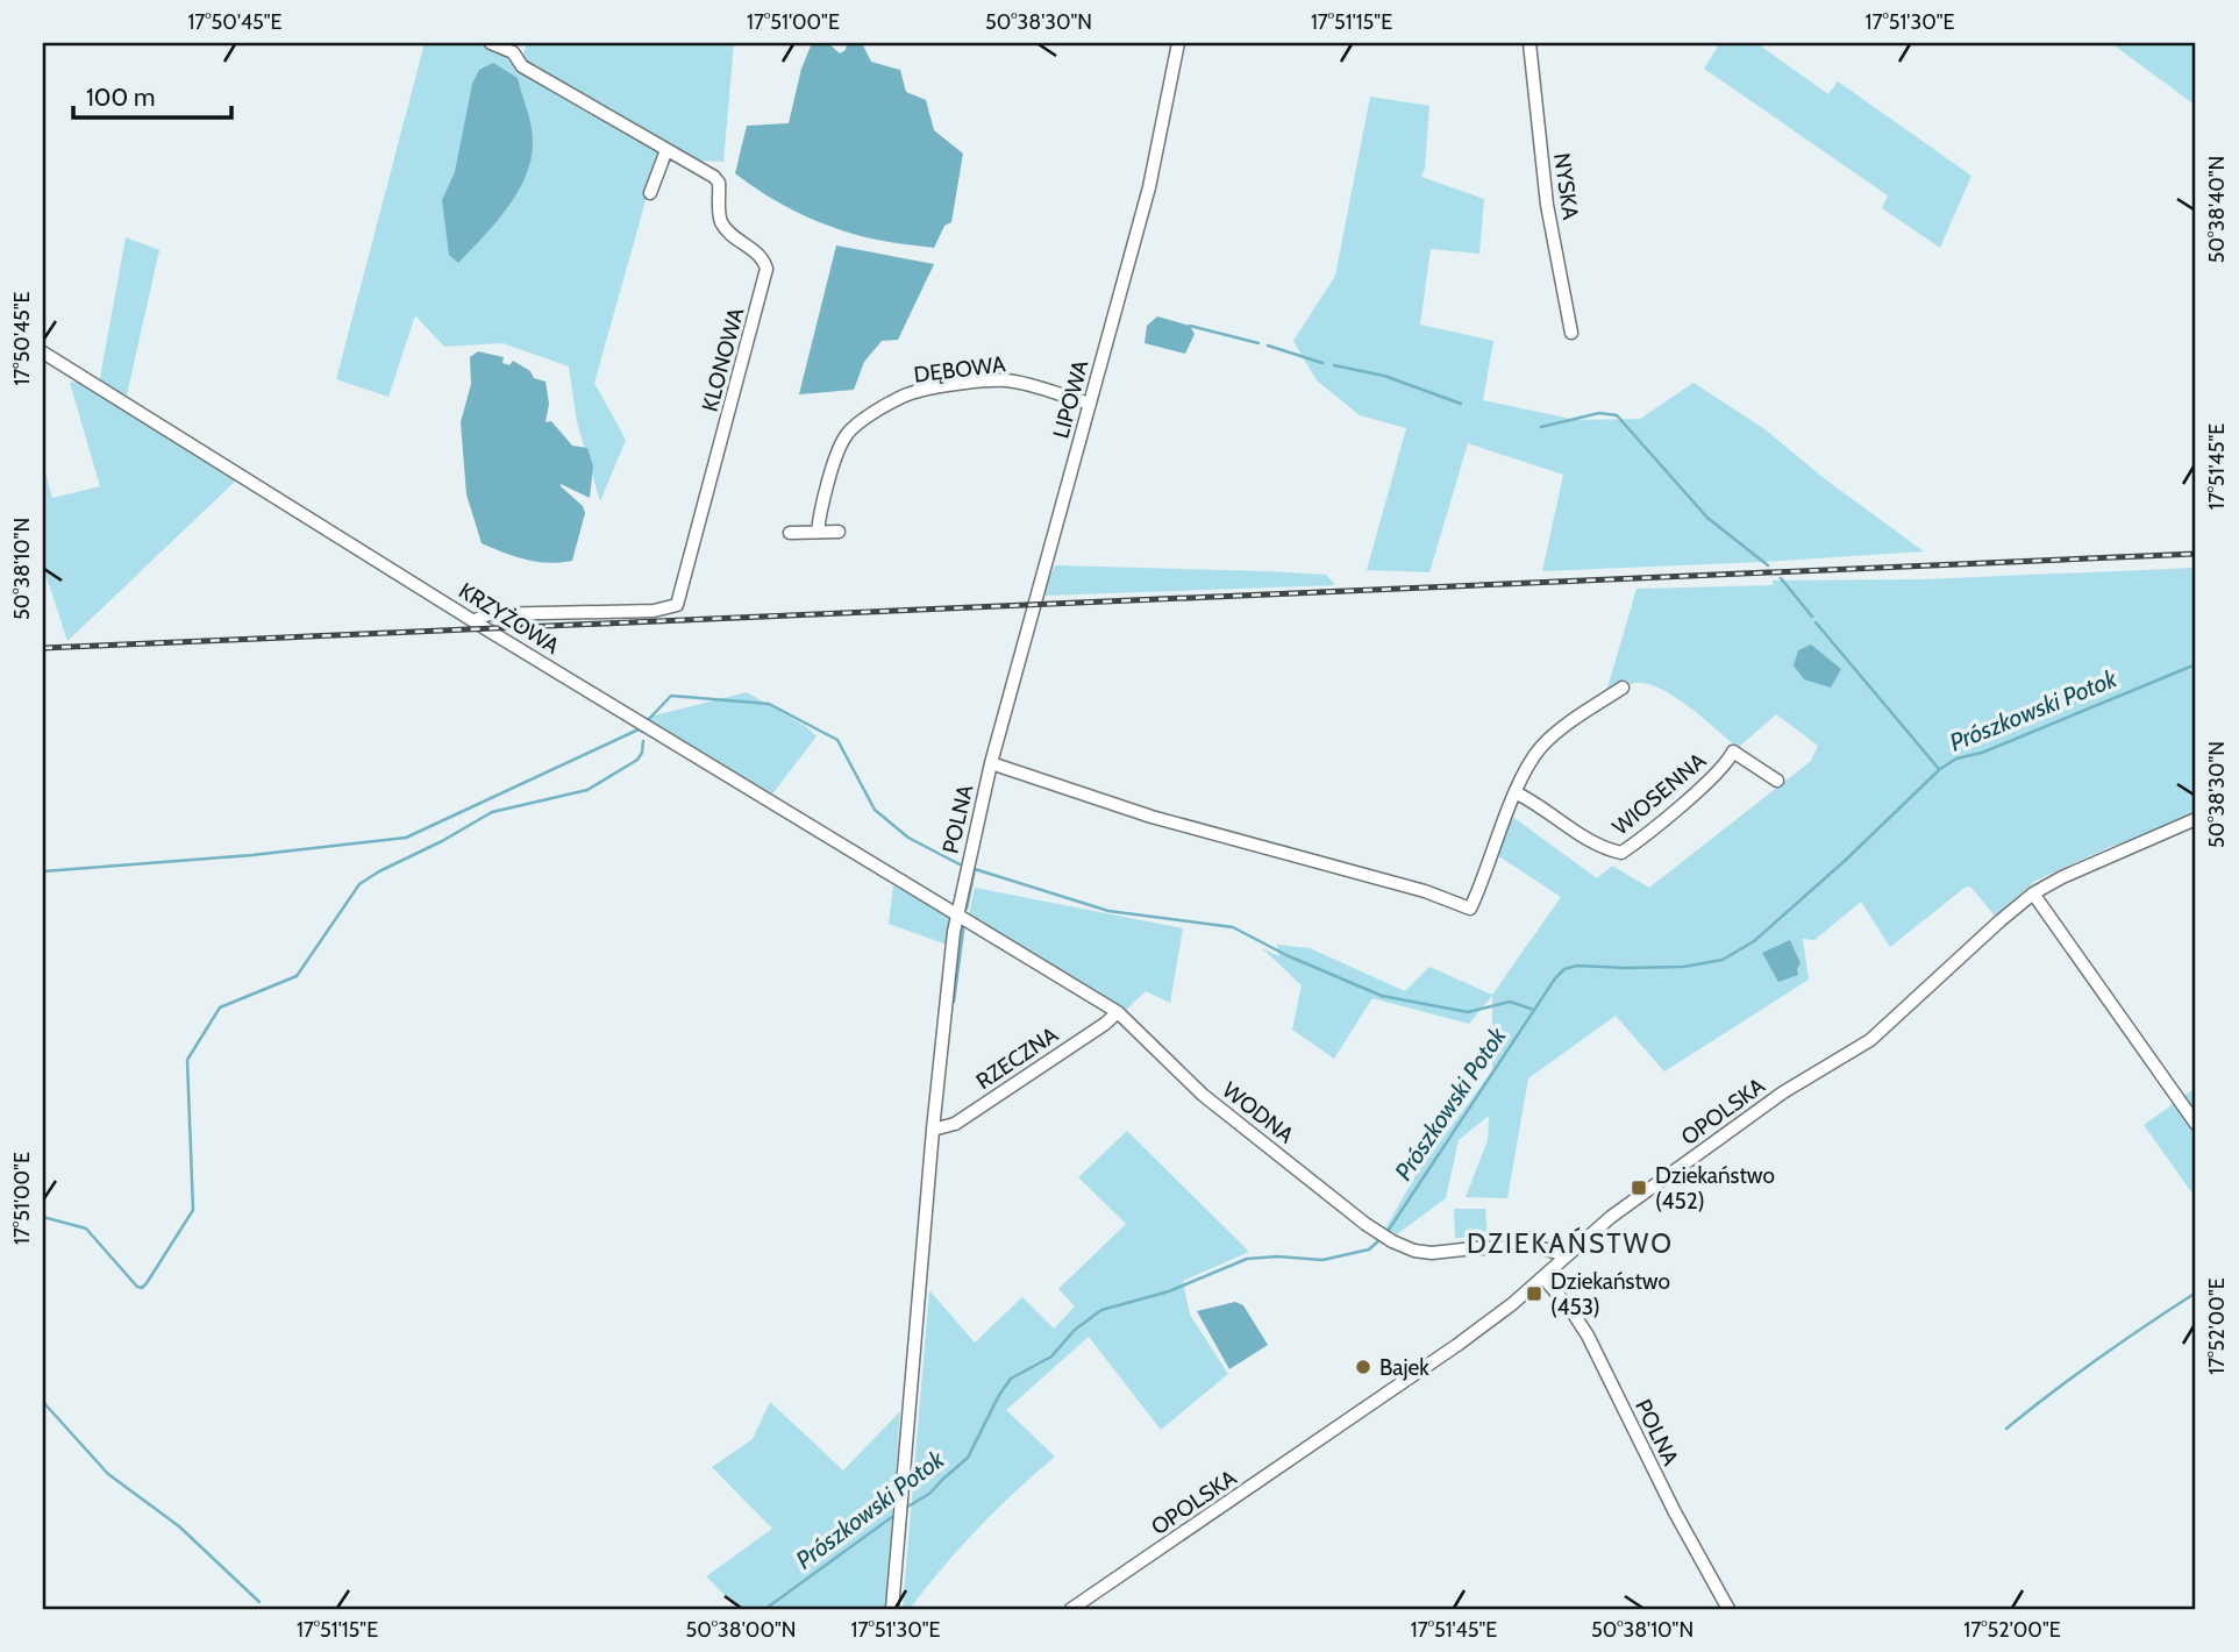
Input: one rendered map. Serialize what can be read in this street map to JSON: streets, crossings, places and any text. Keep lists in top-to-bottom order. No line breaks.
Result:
{"streets":{"street":["NYSKA","KLONOWA","DĘBOWA","LIPOWA","KRZYŻOWA","WIOSENNA","POLNA","RZECZNA","OPOLSKA","WODNA"]},"crossings":[["KLONOWA","KRZYŻOWA"],["DĘBOWA","LIPOWA"],["LIPOWA","POLNA"],["KRZYŻOWA","POLNA"],["KRZYŻOWA","WODNA"],["WIOSENNA","POLNA"],["POLNA","RZECZNA"],["POLNA","OPOLSKA"],["POLNA","WODNA"],["RZECZNA","WODNA"],["OPOLSKA","WODNA"]],"districts":["DZIEKAŃSTWO"],"water":["Prószkowski Potok"],"places":{"transit":["Dziekaństwo (452)","Dziekaństwo (453)"],"other":["Bajek"]},"scale_bar":"100 m","coordinates":["17°50'45\"E","17°51'00\"E","50°38'30\"N","17°51'15\"E","17°51'30\"E","50°38'40\"N","17°51'45\"E","50°38'10\"N","17°52'00\"E","50°38'00\"N"]}
